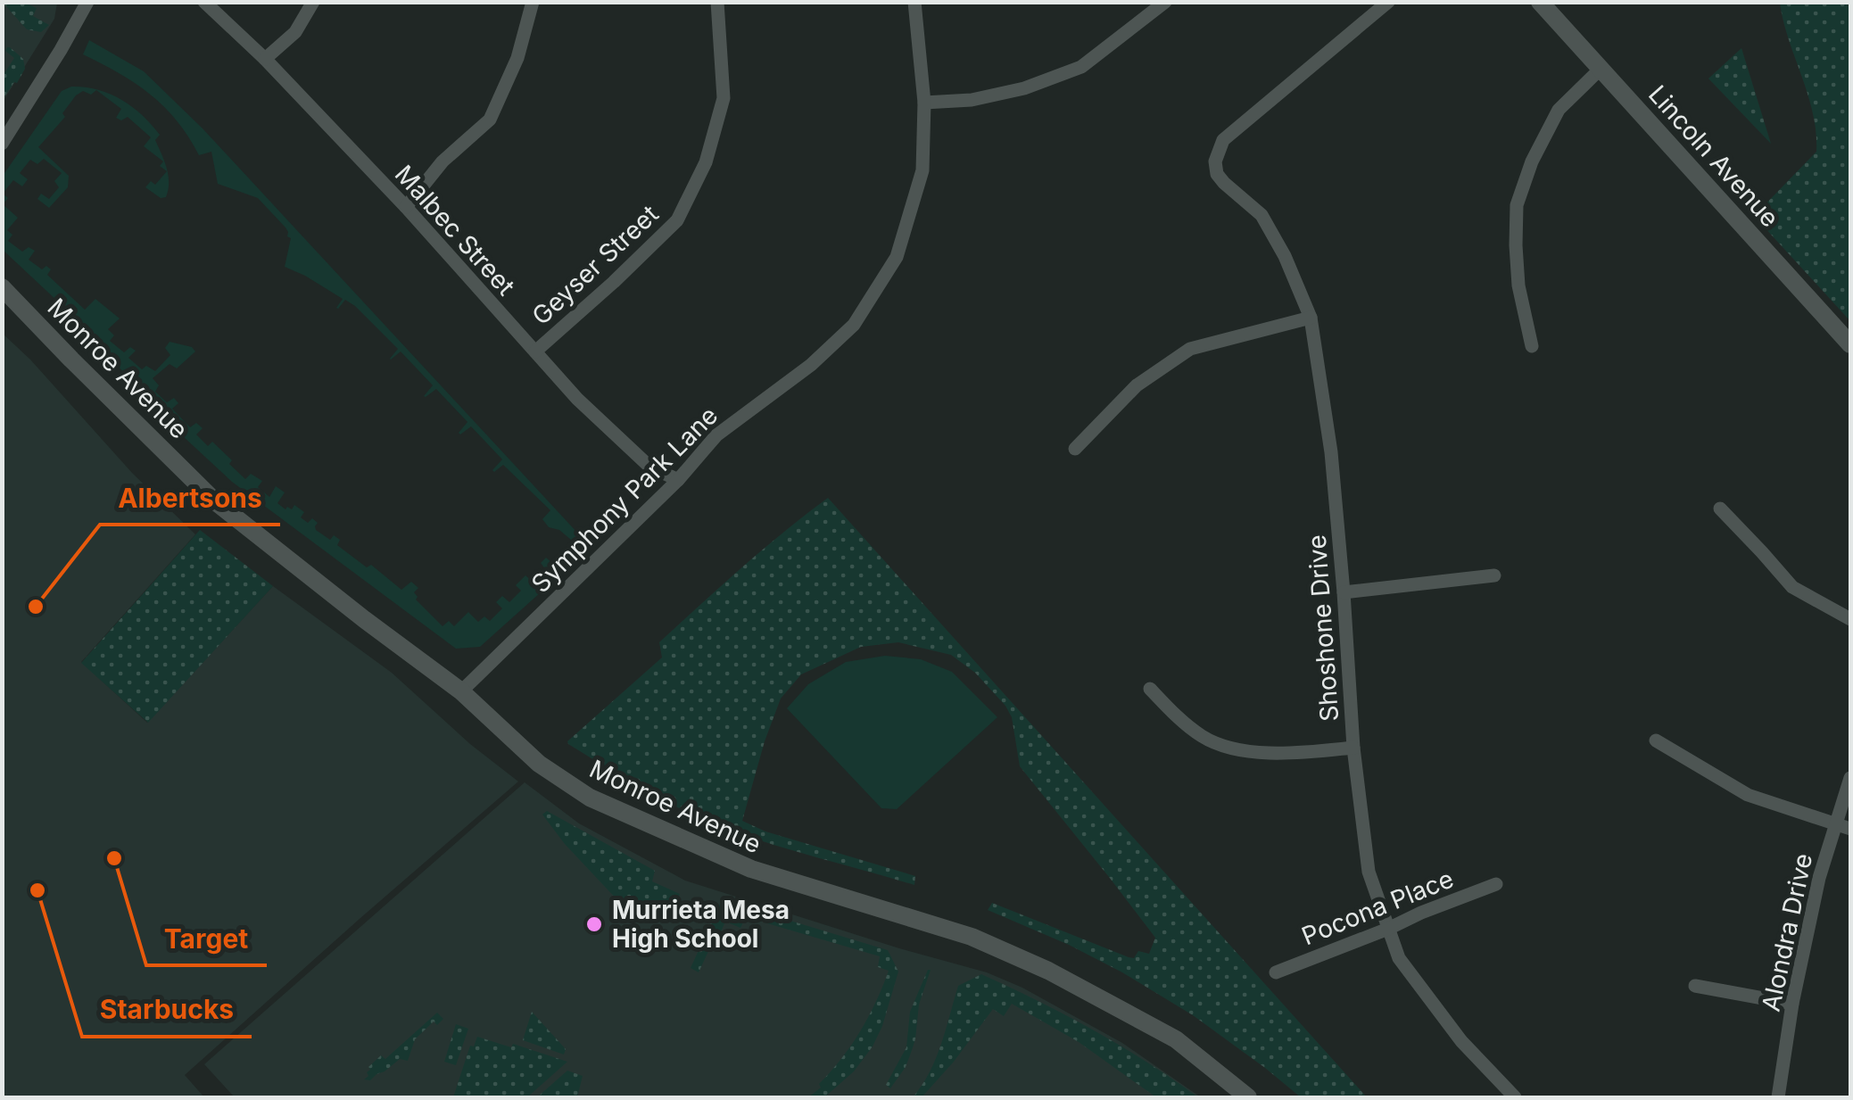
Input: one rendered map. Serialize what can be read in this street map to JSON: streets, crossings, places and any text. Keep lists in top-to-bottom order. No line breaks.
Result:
{"streets":{"street":["Lincoln Avenue","Malbec Street","Geyser Street","Monroe Avenue","Symphony Park Lane","Shoshone Drive","Pocona Place","Alondra Drive"]},"crossings":[["Malbec Street","Geyser Street"],["Malbec Street","Symphony Park Lane"],["Monroe Avenue","Symphony Park Lane"],["Shoshone Drive","Pocona Place"]],"places":["Albertsons","Target","Starbucks","Murrieta Mesa High School"]}
